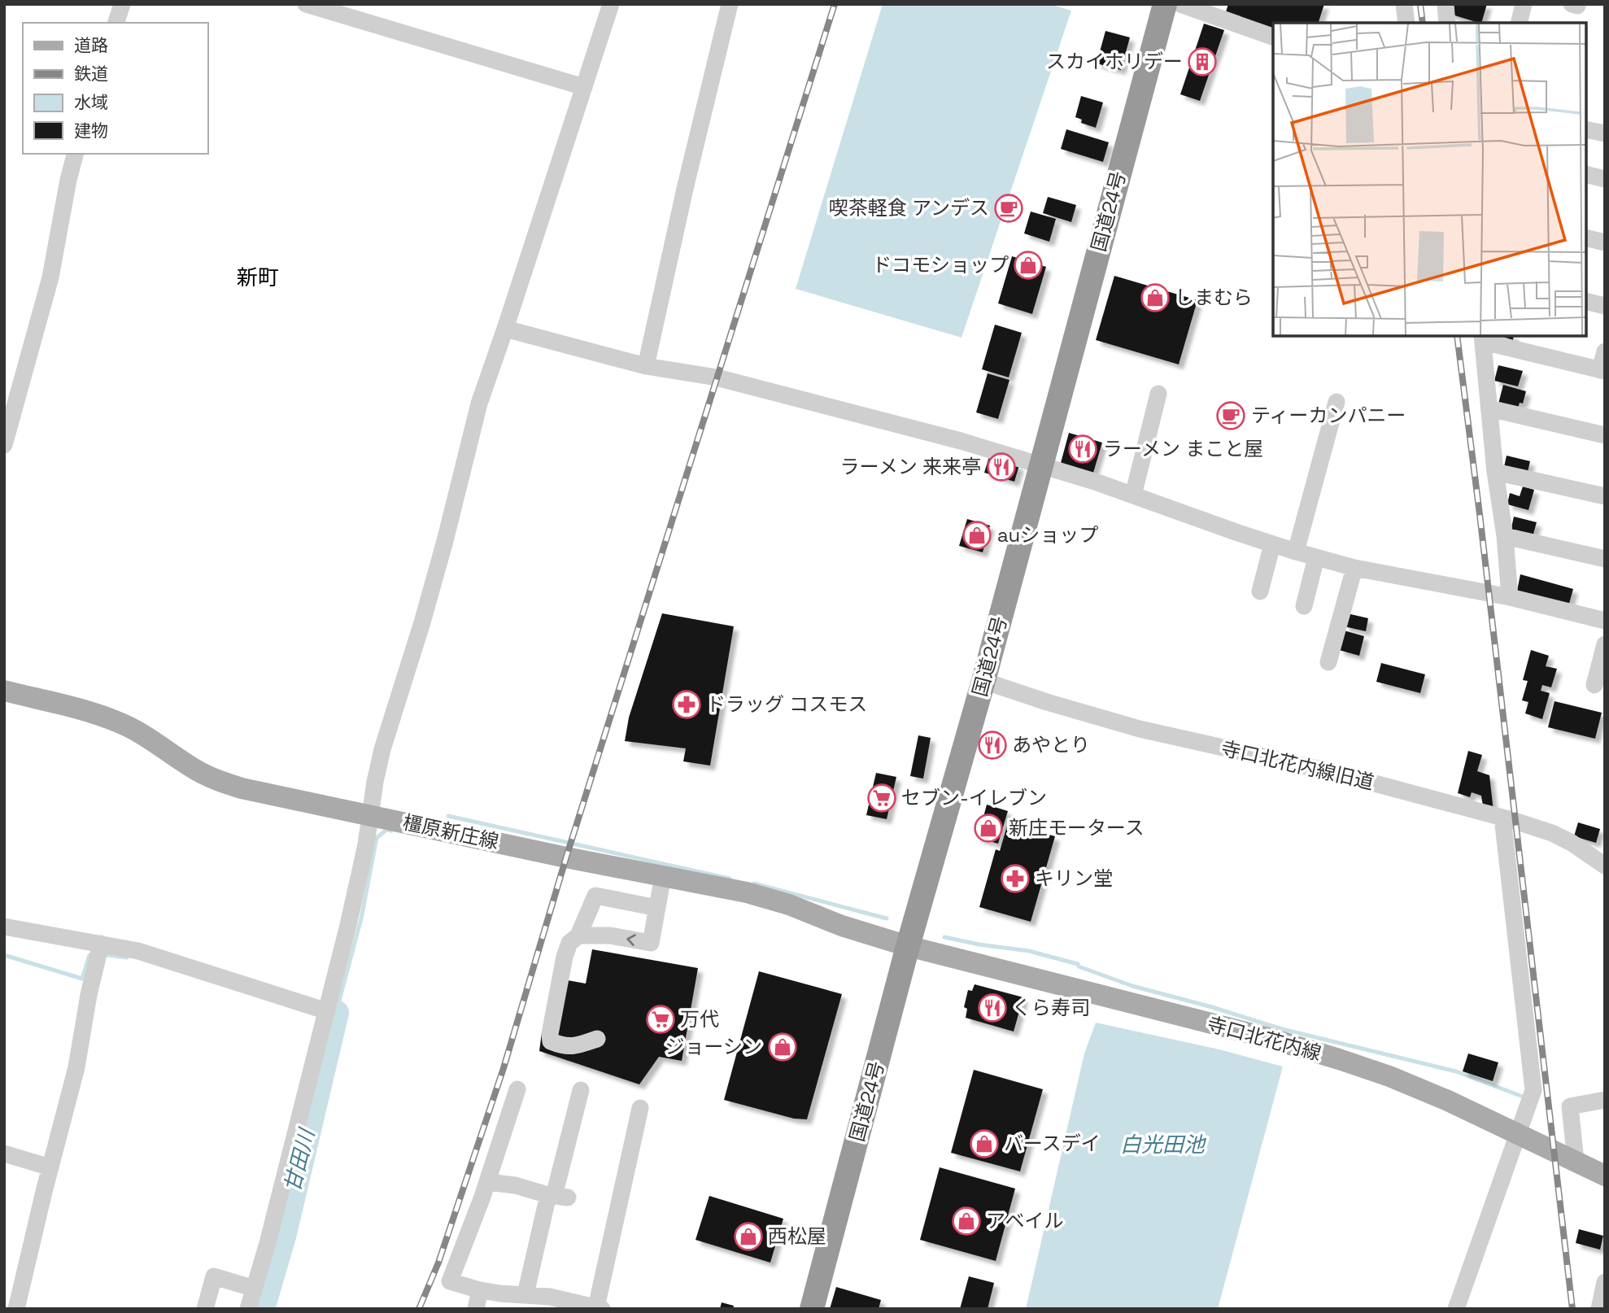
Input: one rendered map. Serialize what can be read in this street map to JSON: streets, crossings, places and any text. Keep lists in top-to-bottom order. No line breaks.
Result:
{"streets":{"highway":["国道24号"],"main road":["橿原新庄線","寺口北花内線"],"street":["寺口北花内線旧道"]},"crossings":[["国道24号","寺口北花内線旧道"],["国道24号","橿原新庄線"],["国道24号","寺口北花内線"],["橿原新庄線","寺口北花内線"]],"districts":["新町"],"water":["白光田池","甘田川"],"places":{"building":["スカイホリデー"],"cafe":["喫茶軽食 アンデス","ティーカンパニー"],"shop":["ドコモショップ","しまむら","auショップ","新庄モータース","ジョーシン","バースデイ","アベイル","西松屋"],"restaurant":["ラーメン まこと屋","ラーメン 来来亭","あやとり","くら寿司"],"pharmacy":["ドラッグ コスモス","キリン堂"],"supermarket":["セブン-イレブン","万代"]},"legend":["道路","鉄道","水域","建物"]}
